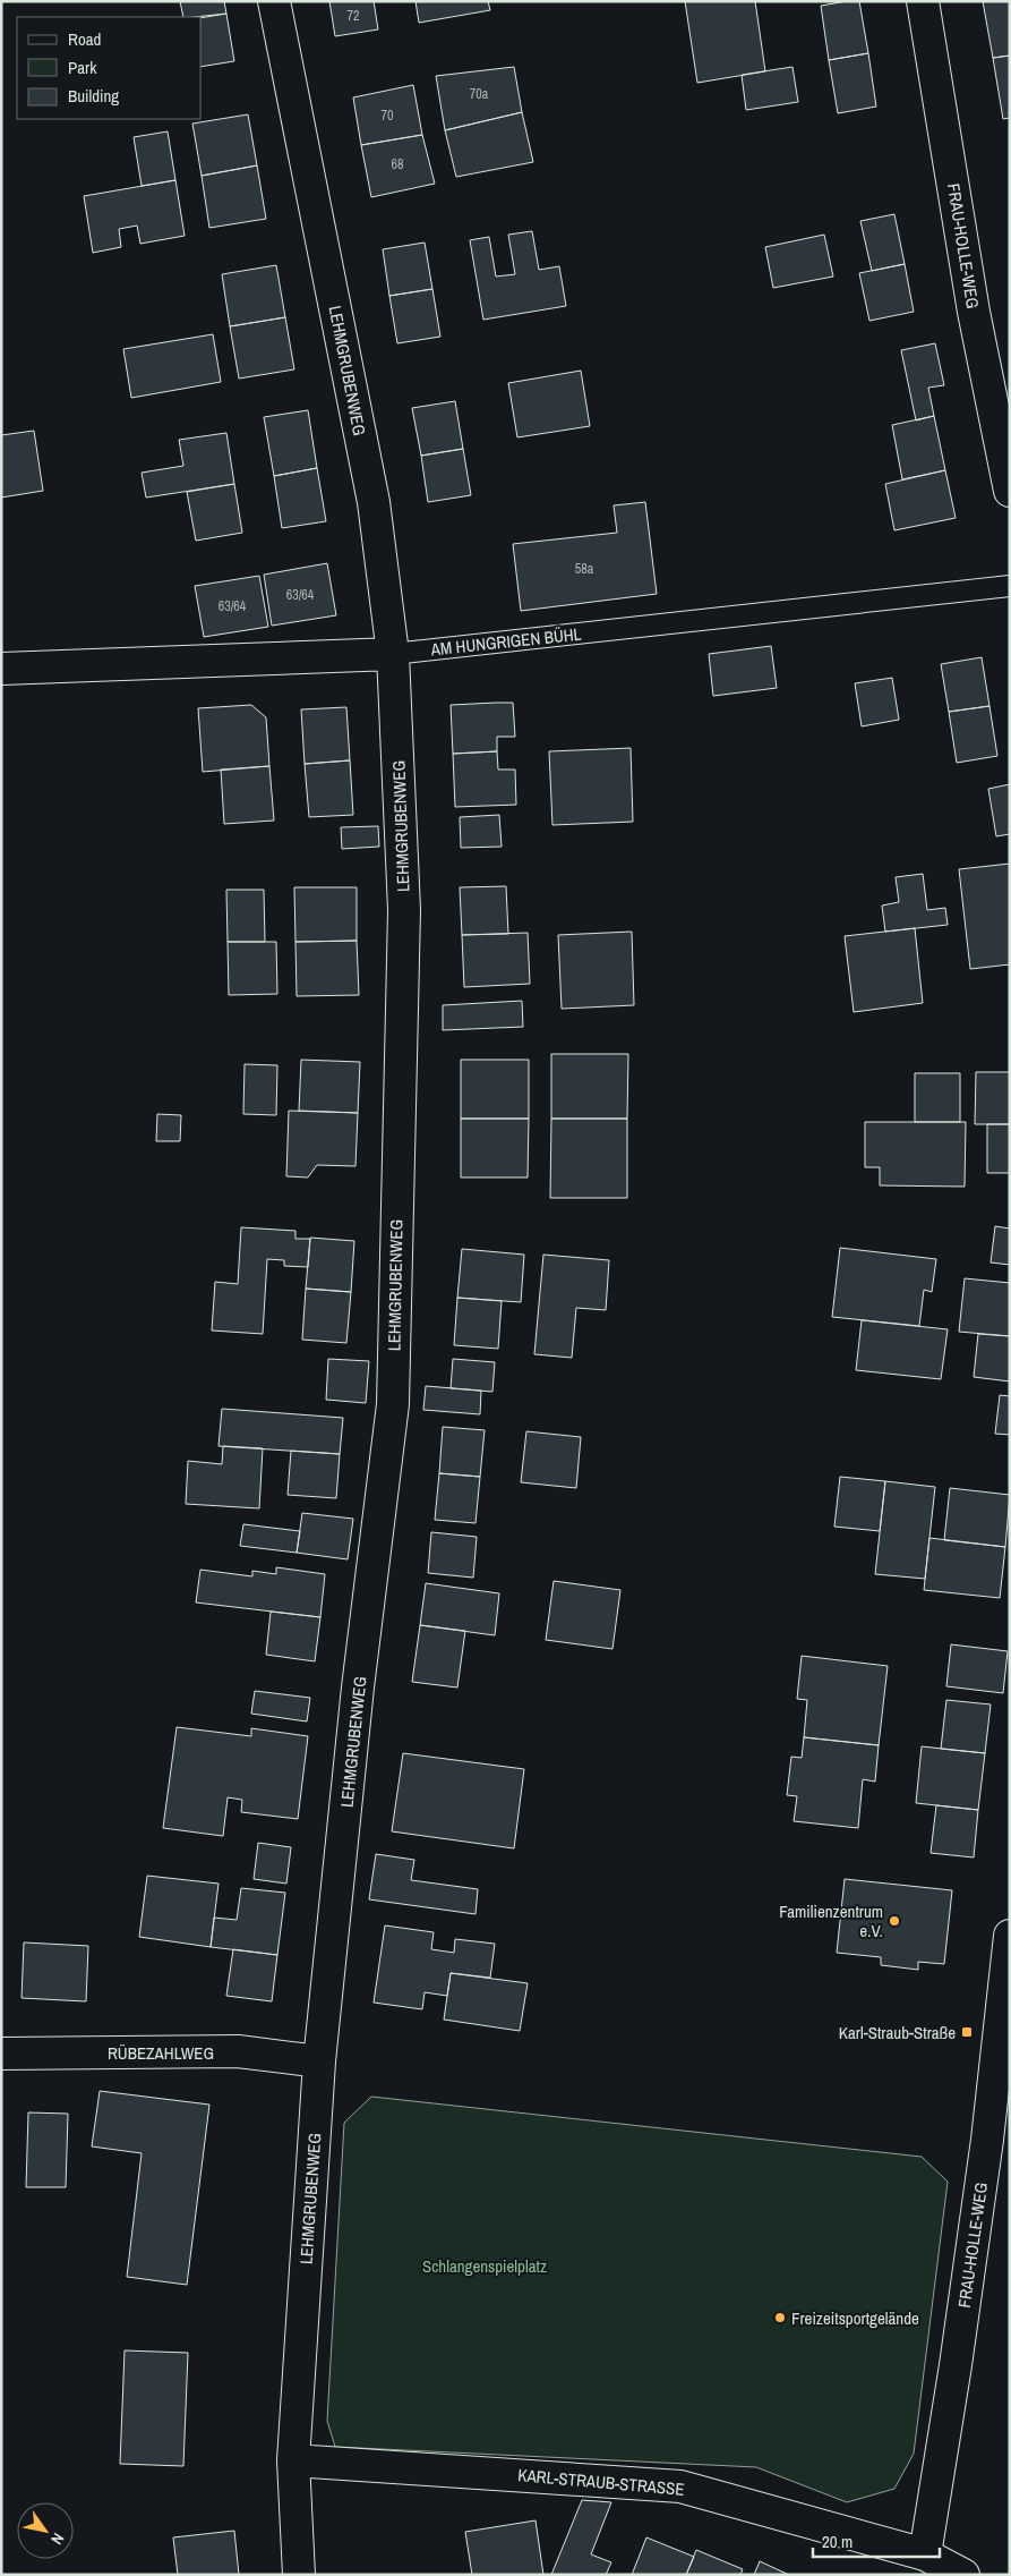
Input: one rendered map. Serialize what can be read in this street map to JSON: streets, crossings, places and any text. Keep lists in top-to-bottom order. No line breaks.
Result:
{"streets":{"street":["FRAU-HOLLE-WEG","LEHMGRUBENWEG","AM HUNGRIGEN BÜHL","RÜBEZAHLWEG","KARL-STRAUB-STRASSE"]},"crossings":[["FRAU-HOLLE-WEG","KARL-STRAUB-STRASSE"],["LEHMGRUBENWEG","AM HUNGRIGEN BÜHL"],["LEHMGRUBENWEG","RÜBEZAHLWEG"],["LEHMGRUBENWEG","KARL-STRAUB-STRASSE"]],"parks":["Schlangenspielplatz"],"places":{"other":["Familienzentrum e.V.","Freizeitsportgelände"],"transit":["Karl-Straub-Straße"]},"house_numbers":["72","70a","70","68","58a","63/64","63/64"],"legend":["Road","Park","Building"],"scale_bar":"20 m","north":"bottom right"}
